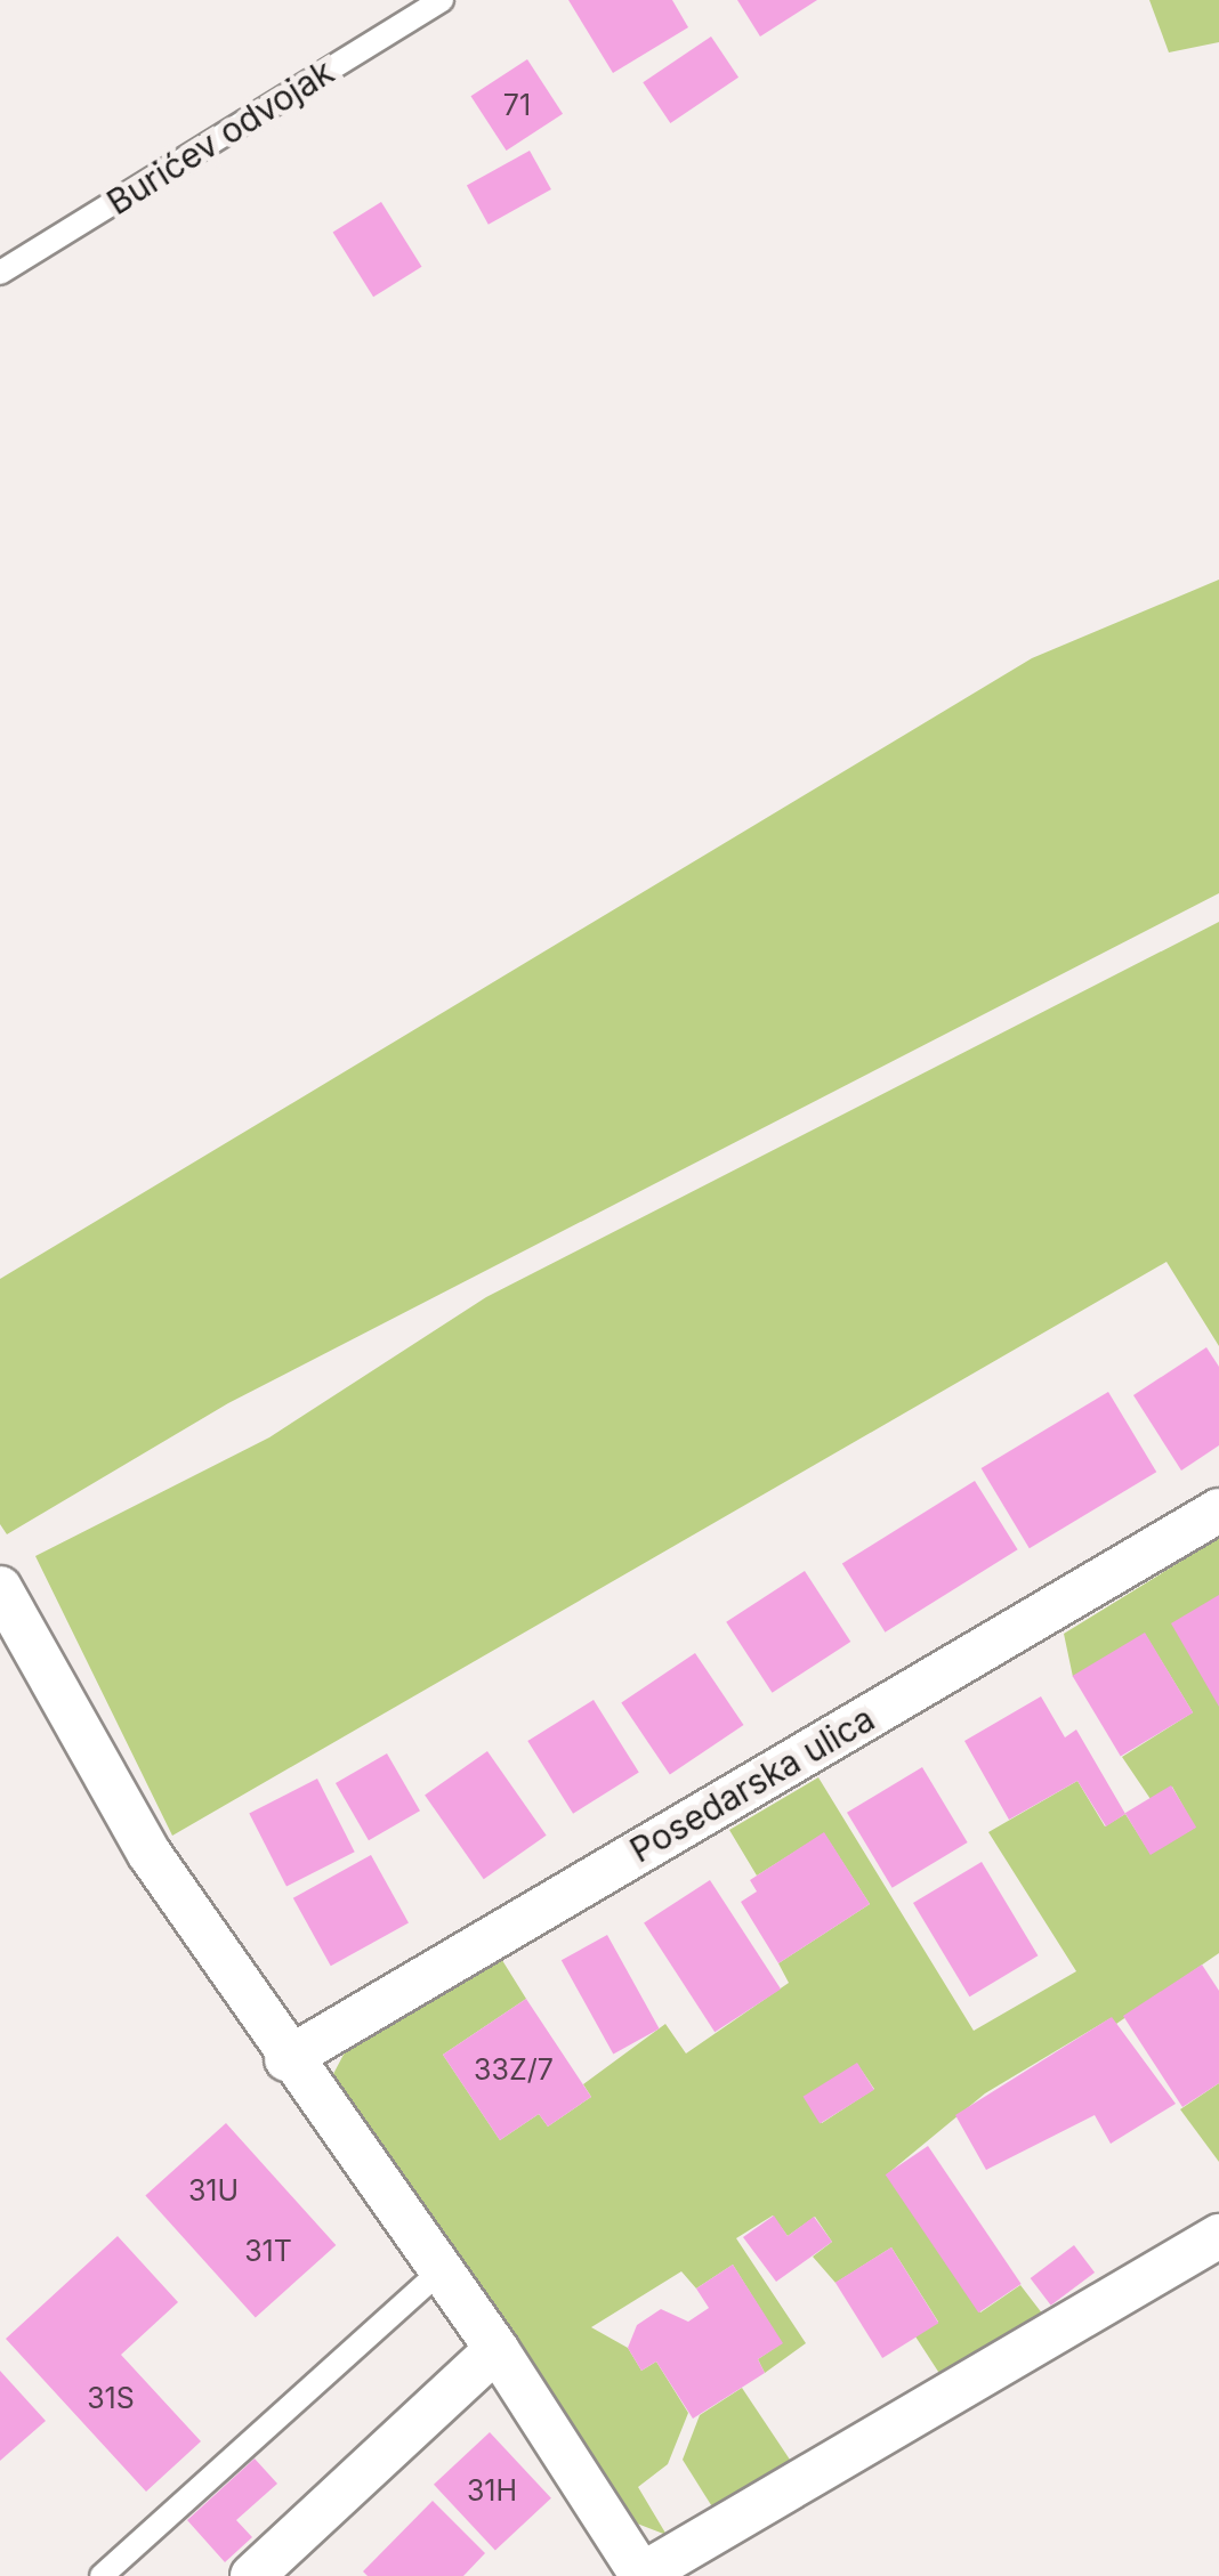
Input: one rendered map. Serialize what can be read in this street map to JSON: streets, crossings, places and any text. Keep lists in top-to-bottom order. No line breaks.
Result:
{"streets":{"street":["Posedarska ulica"],"lane":["Burićev odvojak"]},"house_numbers":["71","33Z/7","31U","31T","31S","31H"]}
